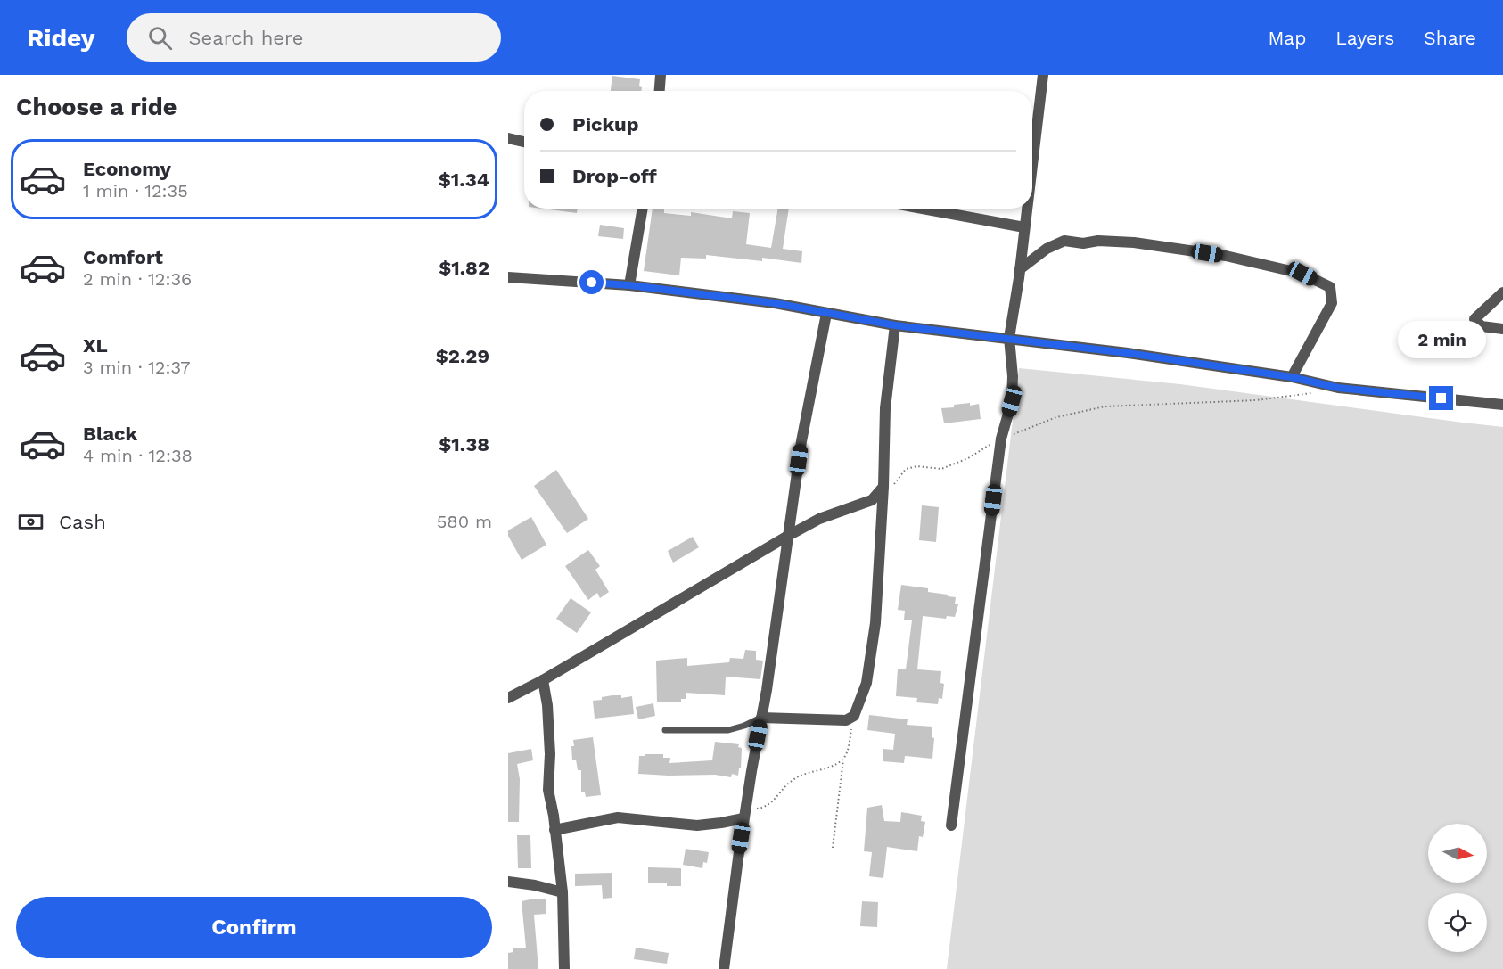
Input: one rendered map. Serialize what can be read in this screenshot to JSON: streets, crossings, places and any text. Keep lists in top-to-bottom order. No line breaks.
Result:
{"north":"right","page":{"header":"Ridey","search":"Search here","nav":["Map","Layers","Share"],"heading":"Choose a ride","banner":["Pickup","Drop-off"],"list":[{"name":"Economy","note":"1 min · 12:35","value":"$1.34"},{"name":"Comfort","note":"2 min · 12:36","value":"$1.82"},{"name":"XL","note":"3 min · 12:37","value":"$2.29"},{"name":"Black","note":"4 min · 12:38","value":"$1.38"}],"bubble":"2 min","pay":["Cash","580 m"],"buttons":"Confirm"}}
